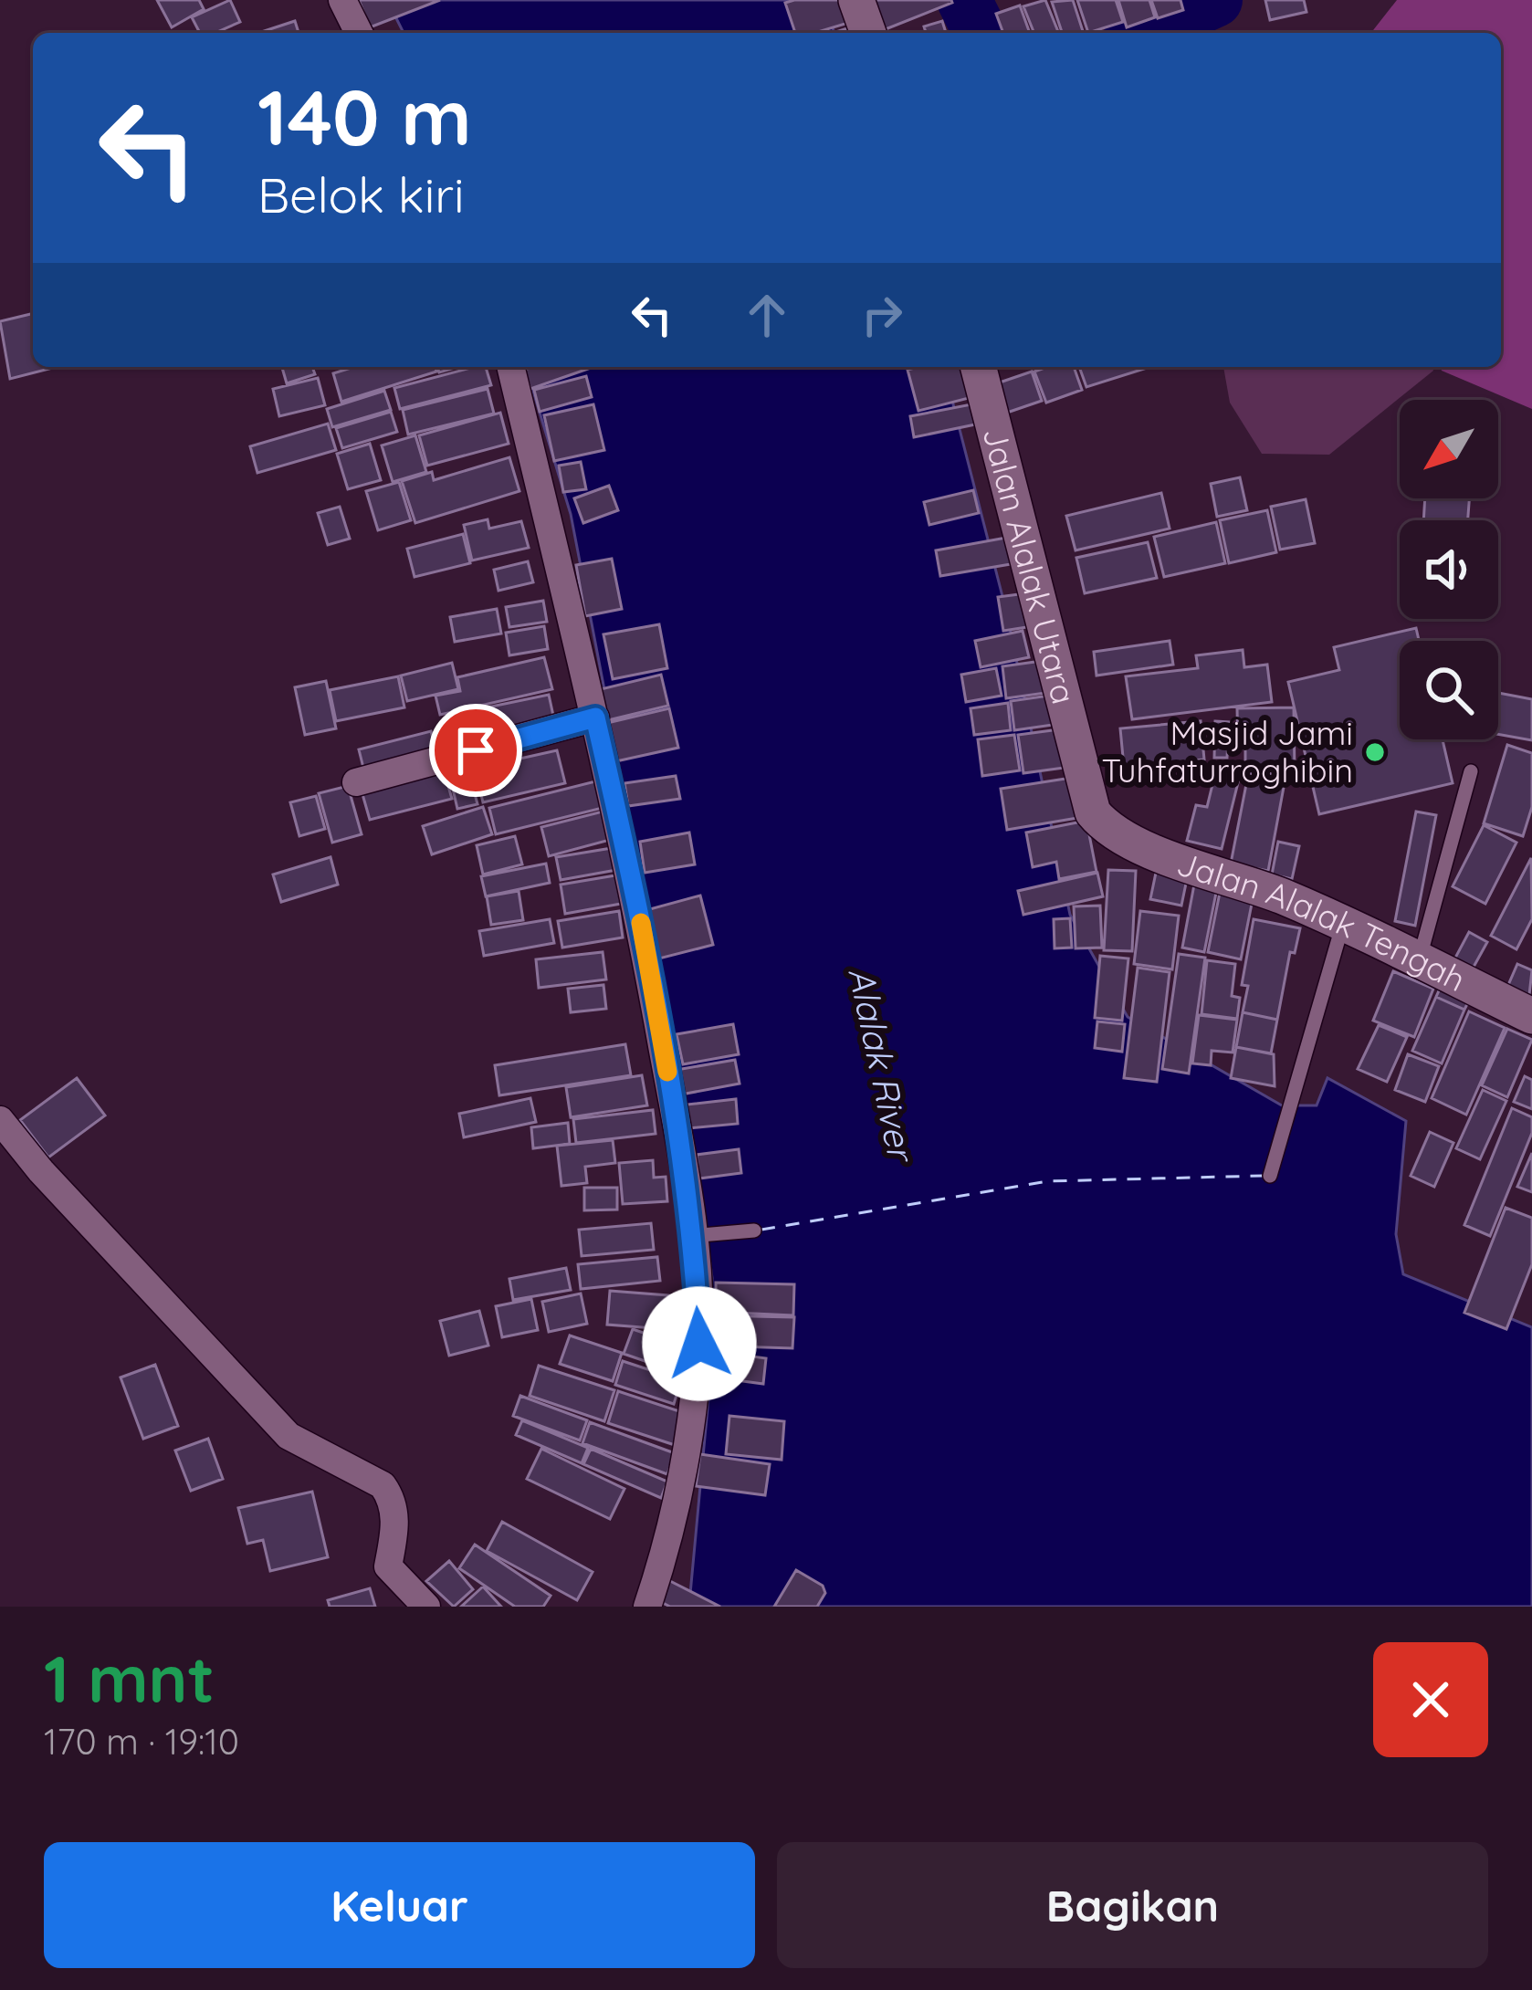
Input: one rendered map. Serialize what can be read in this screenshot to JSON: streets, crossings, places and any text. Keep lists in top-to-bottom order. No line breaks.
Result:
{"streets":{"street":["Jalan Alalak Utara","Jalan Alalak Tengah"]},"crossings":[["Jalan Alalak Utara","Jalan Alalak Tengah"]],"water":["Alalak River"],"places":["Masjid Jami Tuhfaturroghibin"],"north":"bottom left","page":{"turn":["140 m","Belok kiri"],"heading":["1 mnt","170 m · 19:10"],"buttons":["Keluar","Bagikan"]}}
